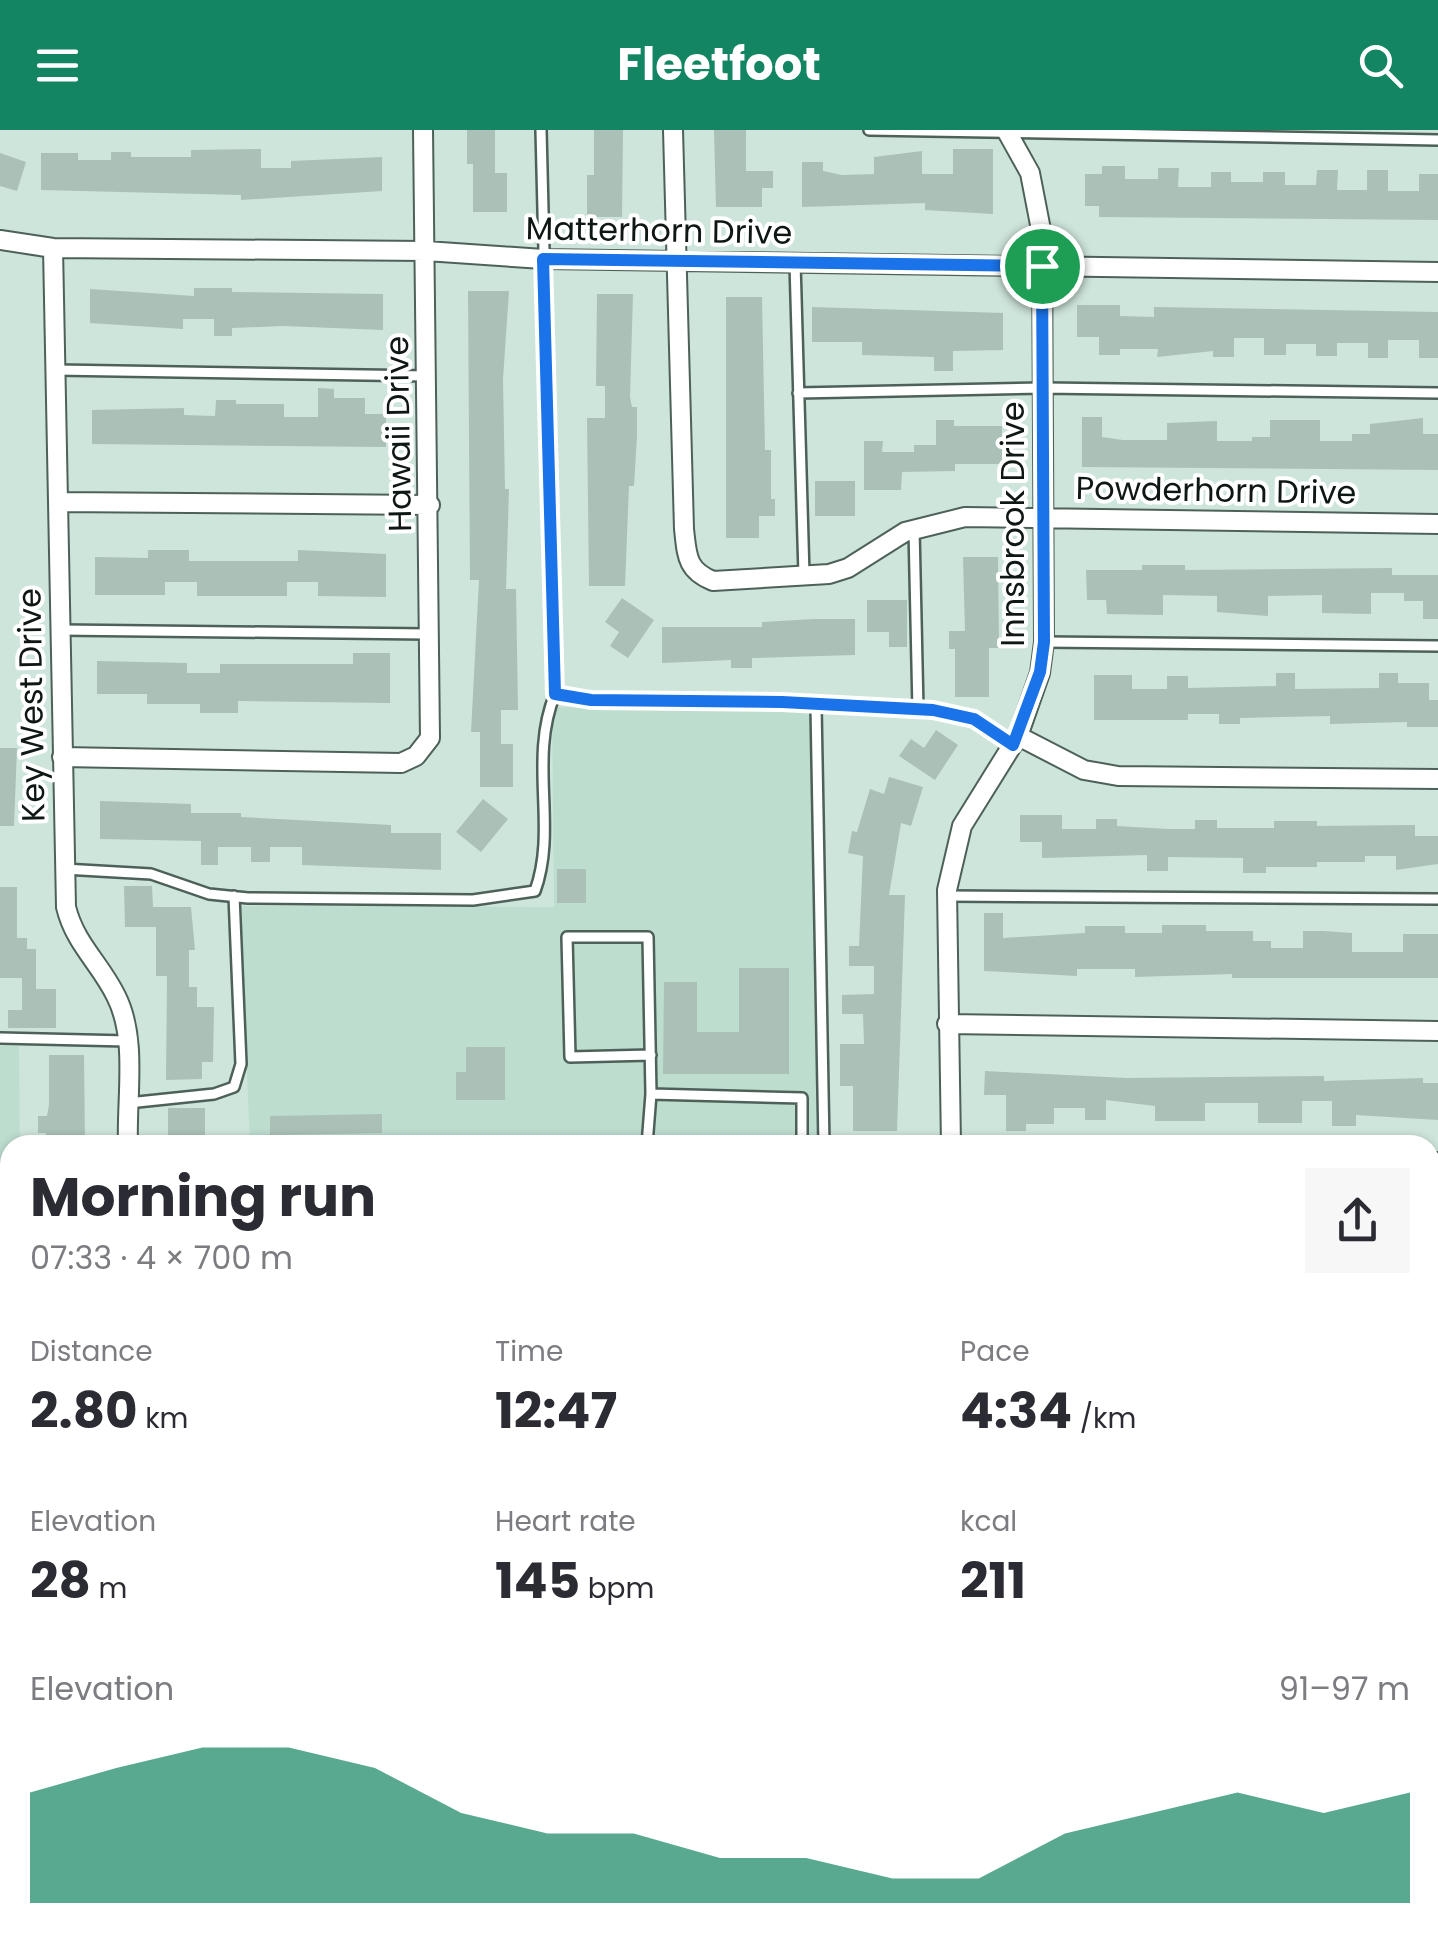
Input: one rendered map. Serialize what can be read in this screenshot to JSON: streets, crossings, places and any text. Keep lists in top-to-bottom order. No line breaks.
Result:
{"streets":{"street":["Matterhorn Drive","Hawaii Drive","Powderhorn Drive","Innsbrook Drive","Key West Drive"]},"crossings":[["Matterhorn Drive","Hawaii Drive"],["Matterhorn Drive","Powderhorn Drive"],["Matterhorn Drive","Innsbrook Drive"],["Matterhorn Drive","Key West Drive"],["Hawaii Drive","Key West Drive"],["Powderhorn Drive","Innsbrook Drive"]],"page":{"header":"Fleetfoot","heading":["Morning run","07:33 · 4 × 700 m"],"stats":[["Distance","2.80 km"],["Time","12:47"],["Pace","4:34 /km"],["Elevation","28 m"],["Heart rate","145 bpm"],["kcal","211"]],"chart":["Elevation","91–97 m"]}}
